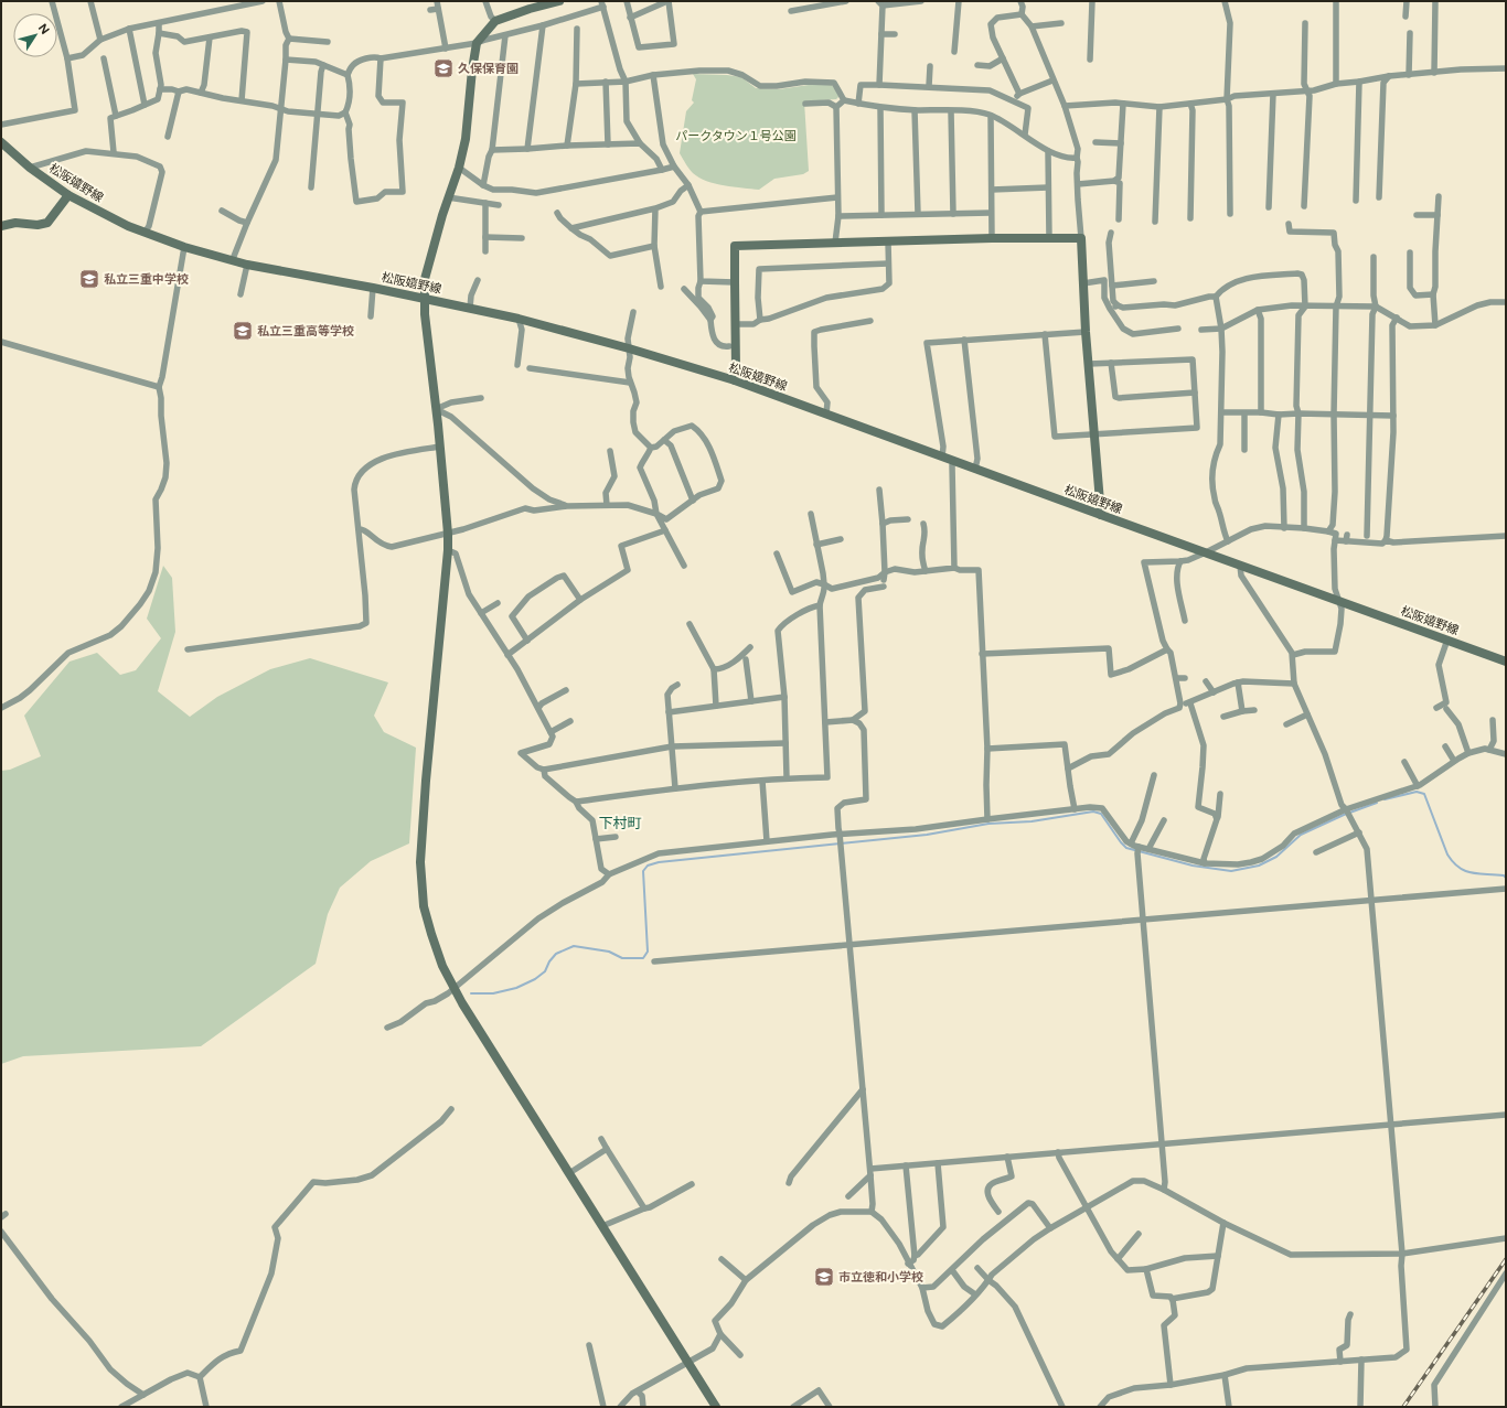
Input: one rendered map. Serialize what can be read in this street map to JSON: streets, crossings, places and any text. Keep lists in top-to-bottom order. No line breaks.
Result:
{"streets":{"street":["松阪嬉野線"]},"districts":["下村町"],"parks":["パークタウン１号公園"],"places":{"school or university":["久保保育園","私立三重中学校","私立三重高等学校","市立徳和小学校"]},"north":"top right"}
